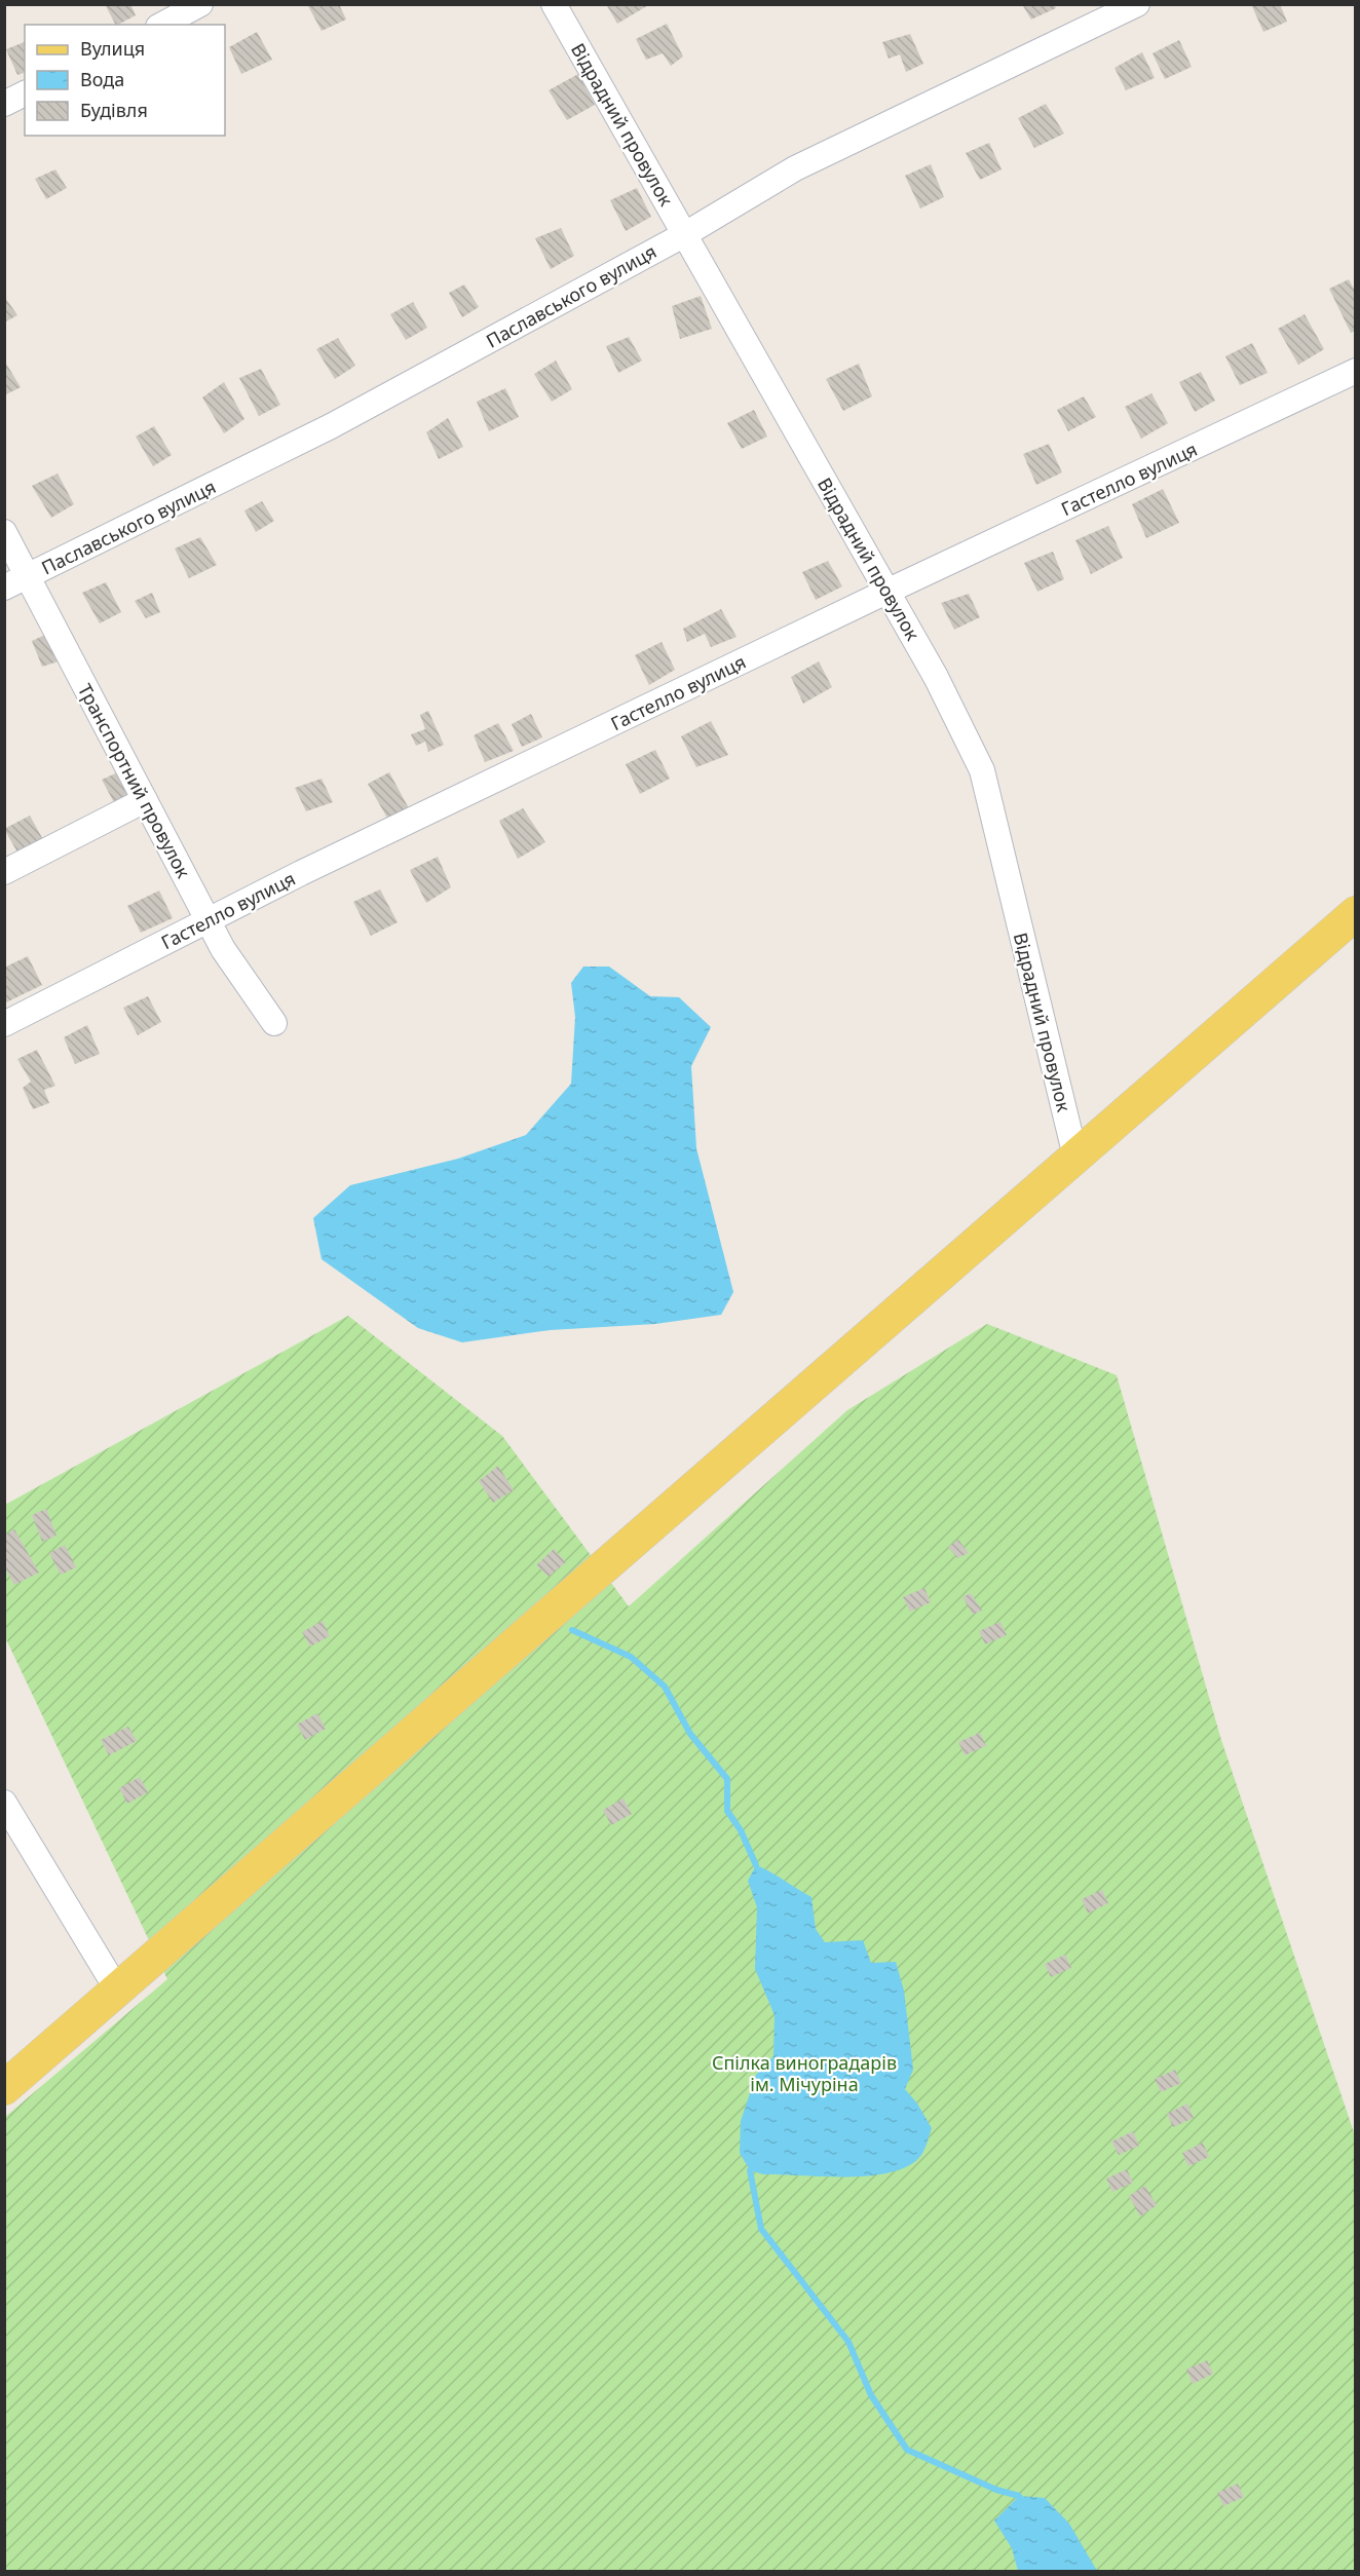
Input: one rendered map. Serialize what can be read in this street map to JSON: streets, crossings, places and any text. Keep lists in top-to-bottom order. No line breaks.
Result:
{"streets":{"street":["Відрадний провулок","Паславського вулиця","Гастелло вулиця","Транспортний провулок"]},"crossings":[["Відрадний провулок","Паславського вулиця"],["Відрадний провулок","Гастелло вулиця"],["Паславського вулиця","Транспортний провулок"],["Гастелло вулиця","Транспортний провулок"]],"parks":["Спілка виноградарів ім. Мічуріна"],"legend":["Вулиця","Вода","Будівля"]}
